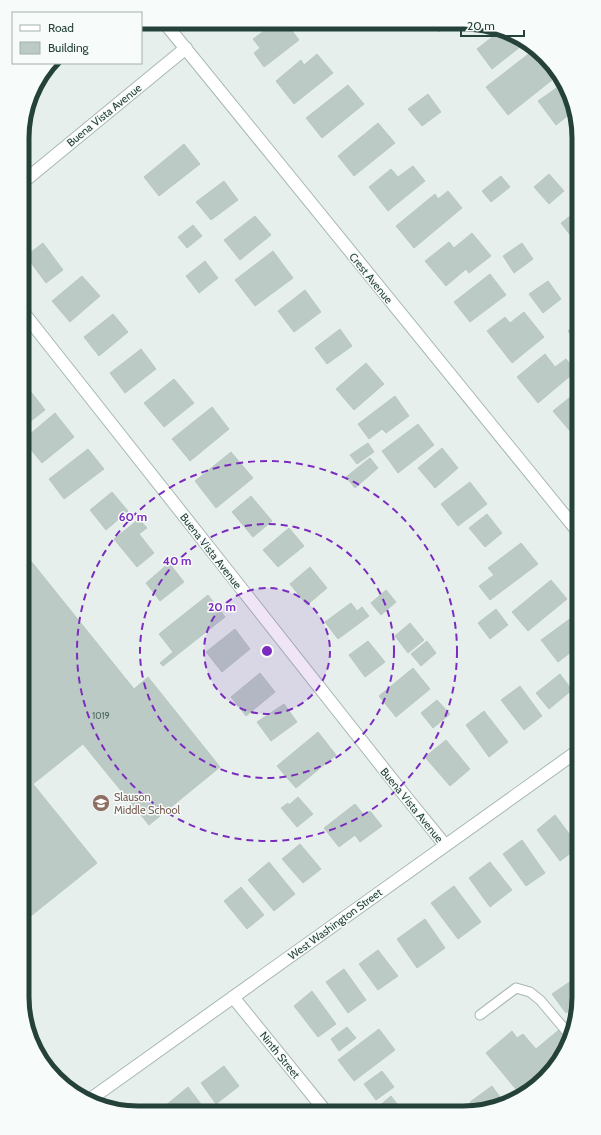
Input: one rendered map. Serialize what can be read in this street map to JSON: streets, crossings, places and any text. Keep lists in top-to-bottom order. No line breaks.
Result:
{"streets":{"street":["Buena Vista Avenue","Crest Avenue","West Washington Street","Ninth Street"]},"crossings":[["Buena Vista Avenue","Crest Avenue"],["Buena Vista Avenue","West Washington Street"],["West Washington Street","Ninth Street"]],"places":{"school or university":["Slauson Middle School"]},"house_numbers":["1019"],"legend":["Road","Building"],"scale_bar":"20 m","rings":["60 m","40 m","20 m"]}
